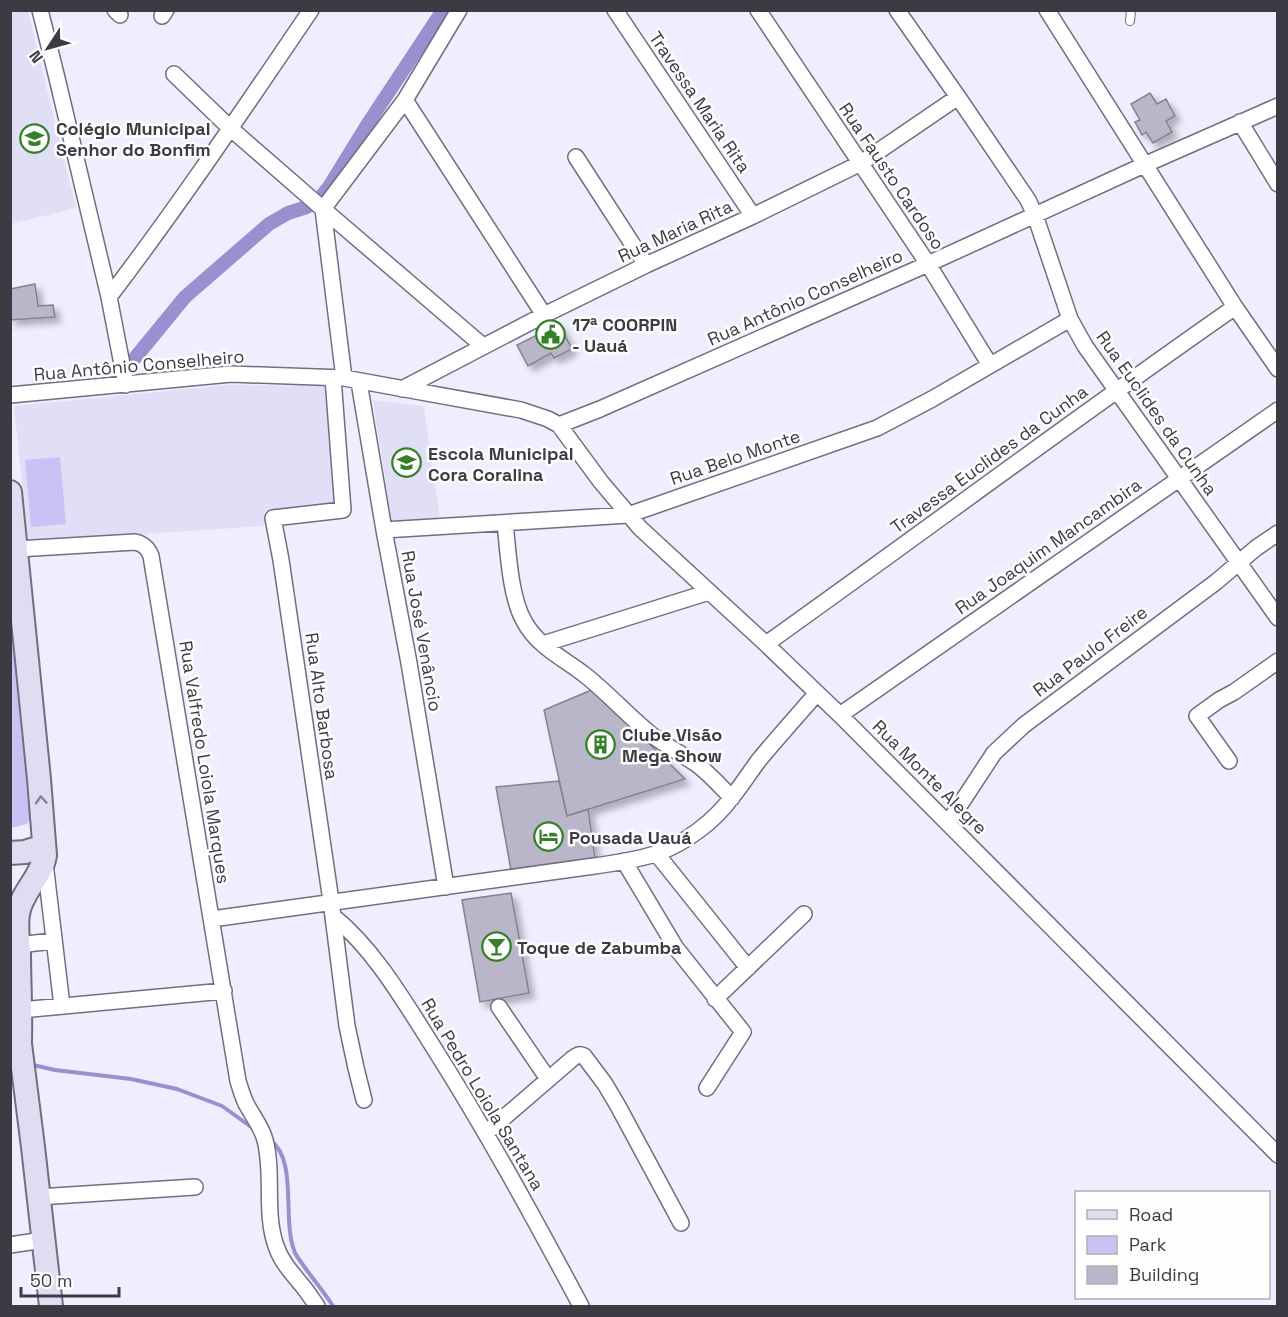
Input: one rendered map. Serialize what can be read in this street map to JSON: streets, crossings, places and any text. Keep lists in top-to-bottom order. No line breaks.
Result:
{"streets":{"street":["Travessa Maria Rita","Rua Fausto Cardoso","Rua Maria Rita","Rua Antônio Conselheiro","Rua Euclides da Cunha","Rua Belo Monte","Travessa Euclides da Cunha","Rua Joaquim Mancambira","Rua José Venâncio","Rua Paulo Freire","Rua Alto Barbosa","Rua Valfredo Loiola Marques","Rua Monte Alegre","Rua Pedro Loiola Santana"]},"crossings":[["Travessa Maria Rita","Rua Maria Rita"],["Rua Fausto Cardoso","Rua Maria Rita"],["Rua Fausto Cardoso","Rua Antônio Conselheiro"],["Rua Fausto Cardoso","Rua Belo Monte"],["Rua Maria Rita","Rua Antônio Conselheiro"],["Rua Maria Rita","Rua Euclides da Cunha"],["Rua Antônio Conselheiro","Rua Euclides da Cunha"],["Rua Antônio Conselheiro","Rua José Venâncio"],["Rua Antônio Conselheiro","Rua Alto Barbosa"],["Rua Antônio Conselheiro","Rua Monte Alegre"],["Rua Euclides da Cunha","Rua Belo Monte"],["Rua Euclides da Cunha","Travessa Euclides da Cunha"],["Rua Euclides da Cunha","Rua Joaquim Mancambira"],["Rua Euclides da Cunha","Rua Paulo Freire"],["Rua Belo Monte","Rua José Venâncio"],["Rua Belo Monte","Rua Monte Alegre"],["Travessa Euclides da Cunha","Rua Monte Alegre"],["Rua Joaquim Mancambira","Rua Monte Alegre"],["Rua José Venâncio","Rua Alto Barbosa"],["Rua Paulo Freire","Rua Monte Alegre"],["Rua Alto Barbosa","Rua Pedro Loiola Santana"]],"places":{"school or university":["Colégio Municipal Senhor do Bonfim","Escola Municipal Cora Coralina"],"public building":["17ª COORPIN - Uauá"],"building":["Clube Visão Mega Show"],"hotel":["Pousada Uauá"],"bar":["Toque de Zabumba"]},"legend":["Road","Park","Building"],"scale_bar":"50 m","north":"bottom left"}
